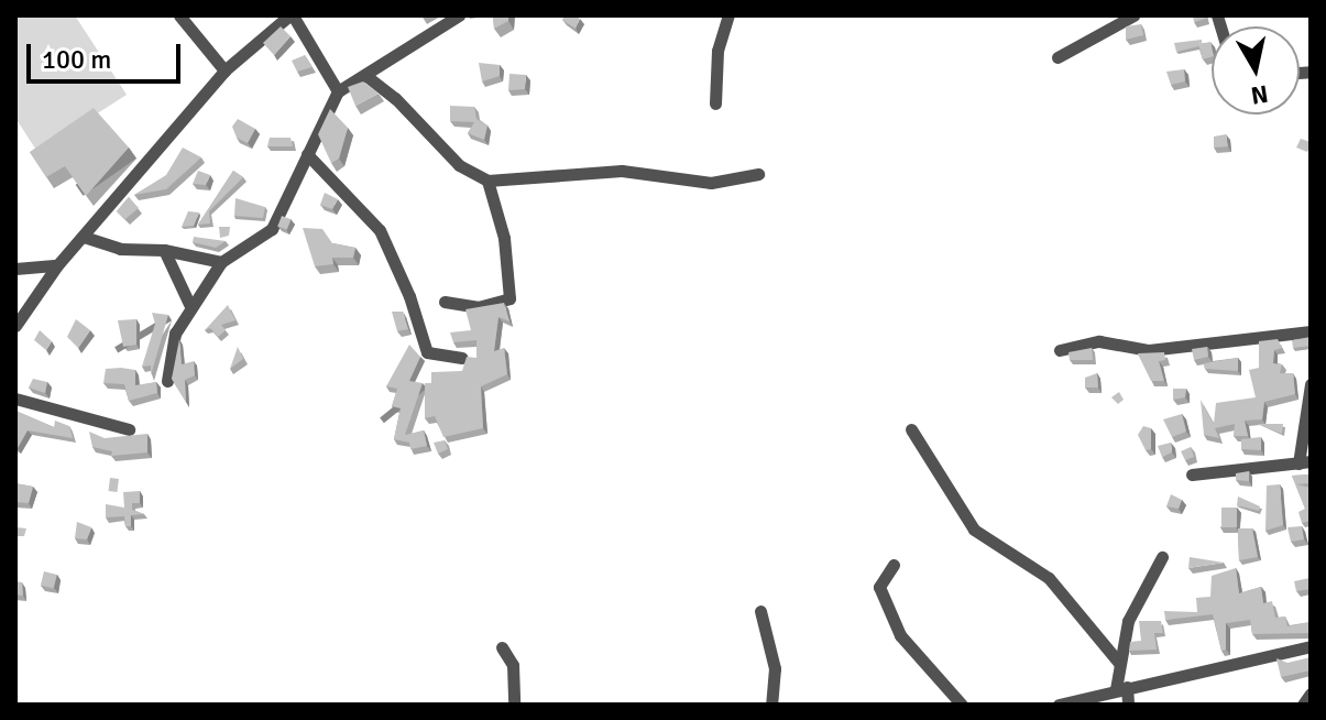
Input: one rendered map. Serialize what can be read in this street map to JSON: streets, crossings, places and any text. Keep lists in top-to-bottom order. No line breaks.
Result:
{"scale_bar":"100 m","north":"bottom"}
